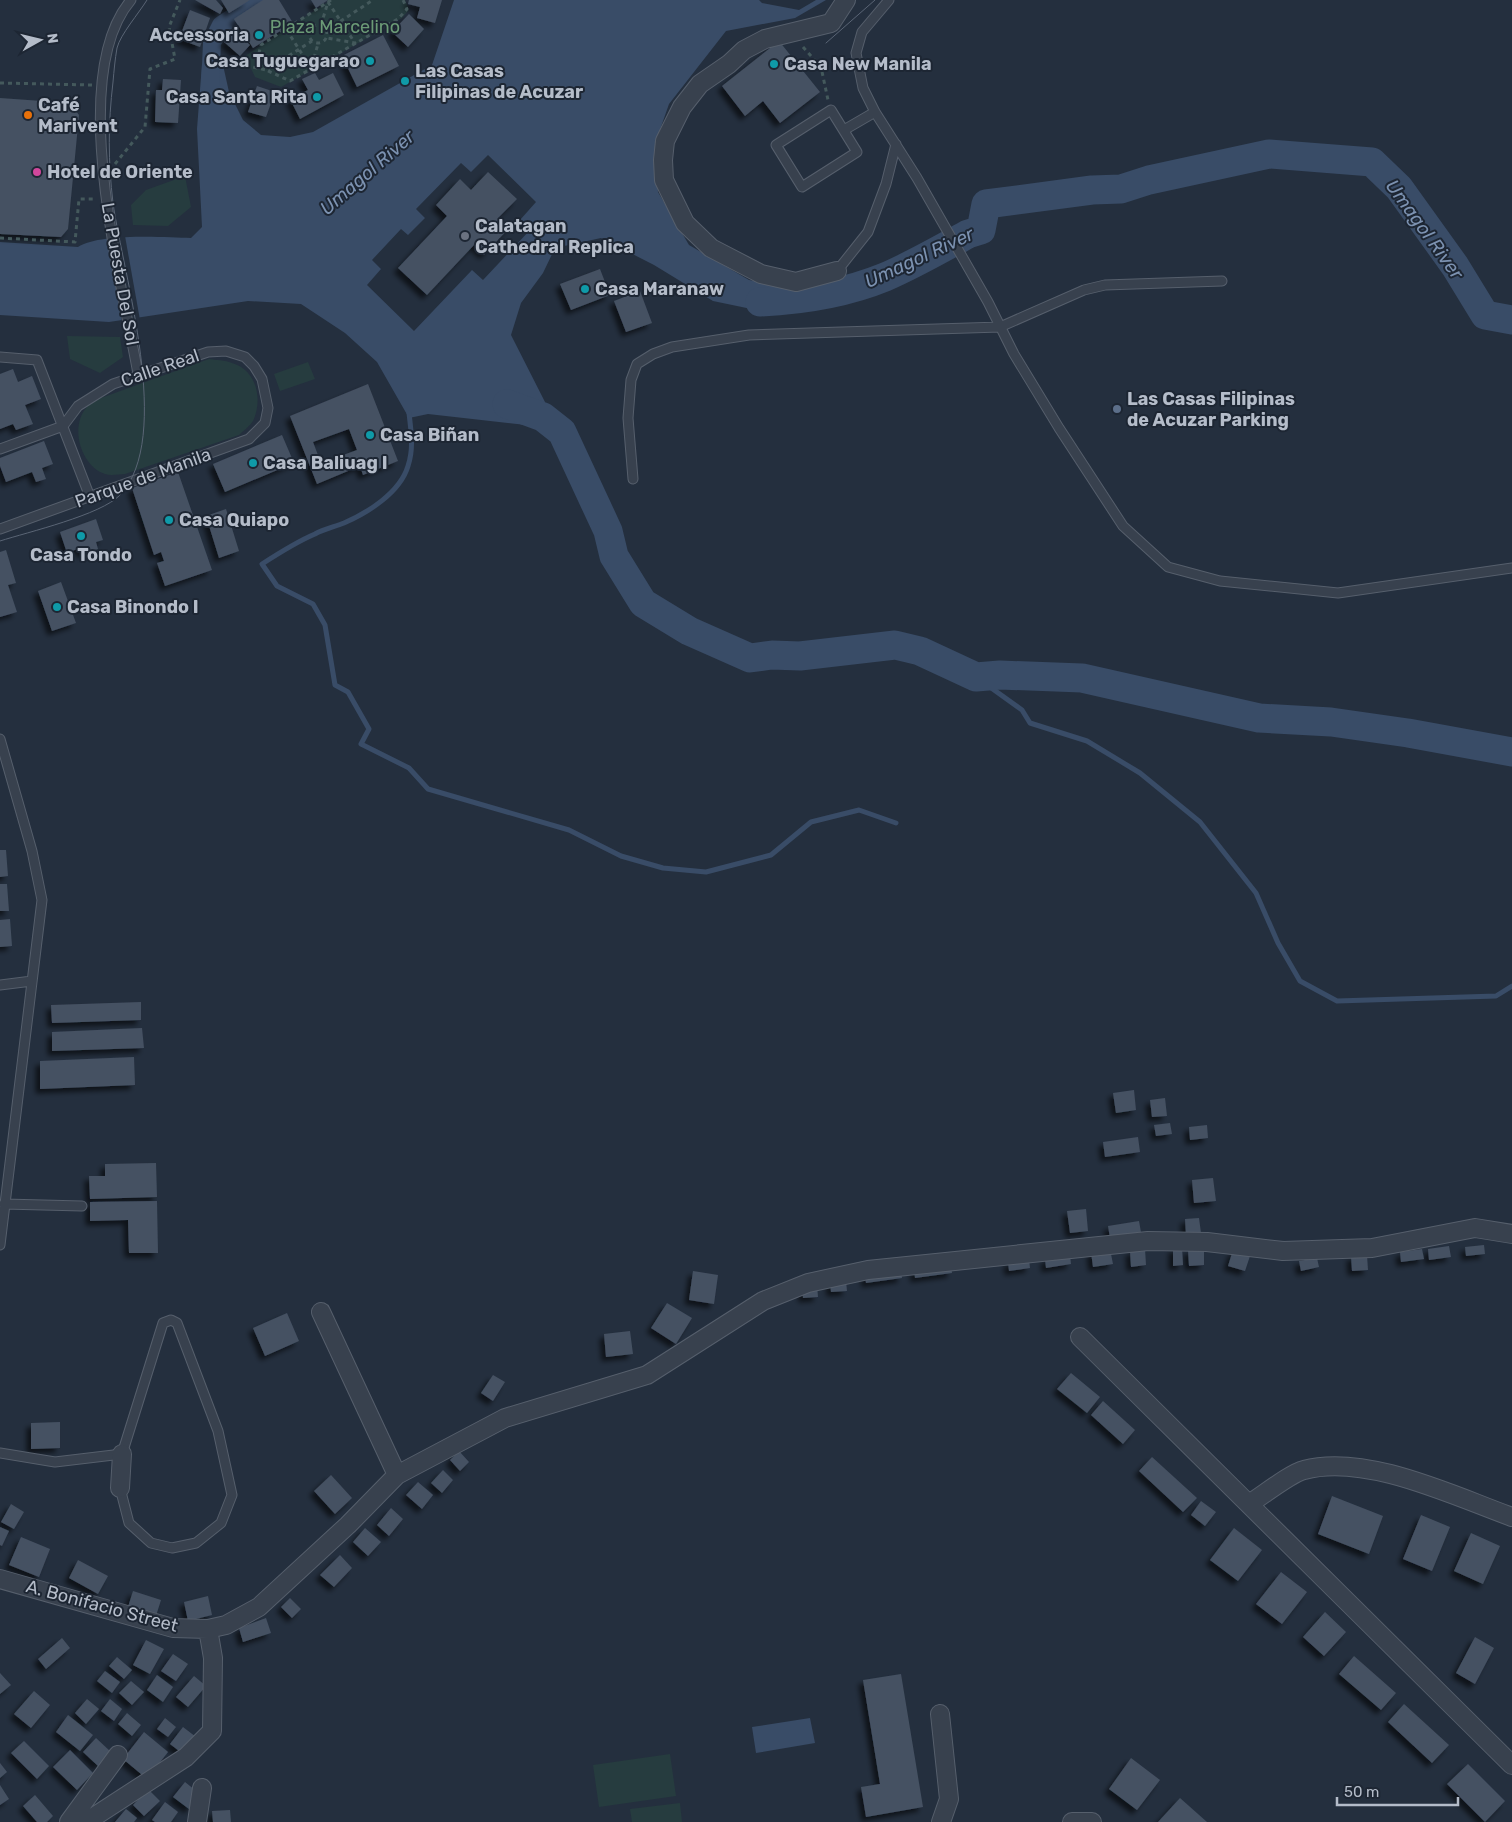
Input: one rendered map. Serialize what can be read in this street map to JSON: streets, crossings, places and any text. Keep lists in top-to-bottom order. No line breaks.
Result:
{"streets":{"street":["A. Bonifacio Street"],"lane":["La Puesta Del Sol","Calle Real","Parque de Manila"]},"crossings":[["La Puesta Del Sol","Calle Real"],["Calle Real","Parque de Manila"]],"water":["Umagol River"],"parks":["Plaza Marcelino"],"places":["Accessoria","Casa Tuguegarao","Casa New Manila","Las Casas Filipinas de Acuzar","Casa Santa Rita","Café Marivent","Hotel de Oriente","Calatagan Cathedral Replica","Casa Maranaw","Las Casas Filipinas de Acuzar Parking","Casa Biñan","Casa Baliuag I","Casa Quiapo","Casa Tondo","Casa Binondo I"],"scale_bar":"50 m","north":"right"}
